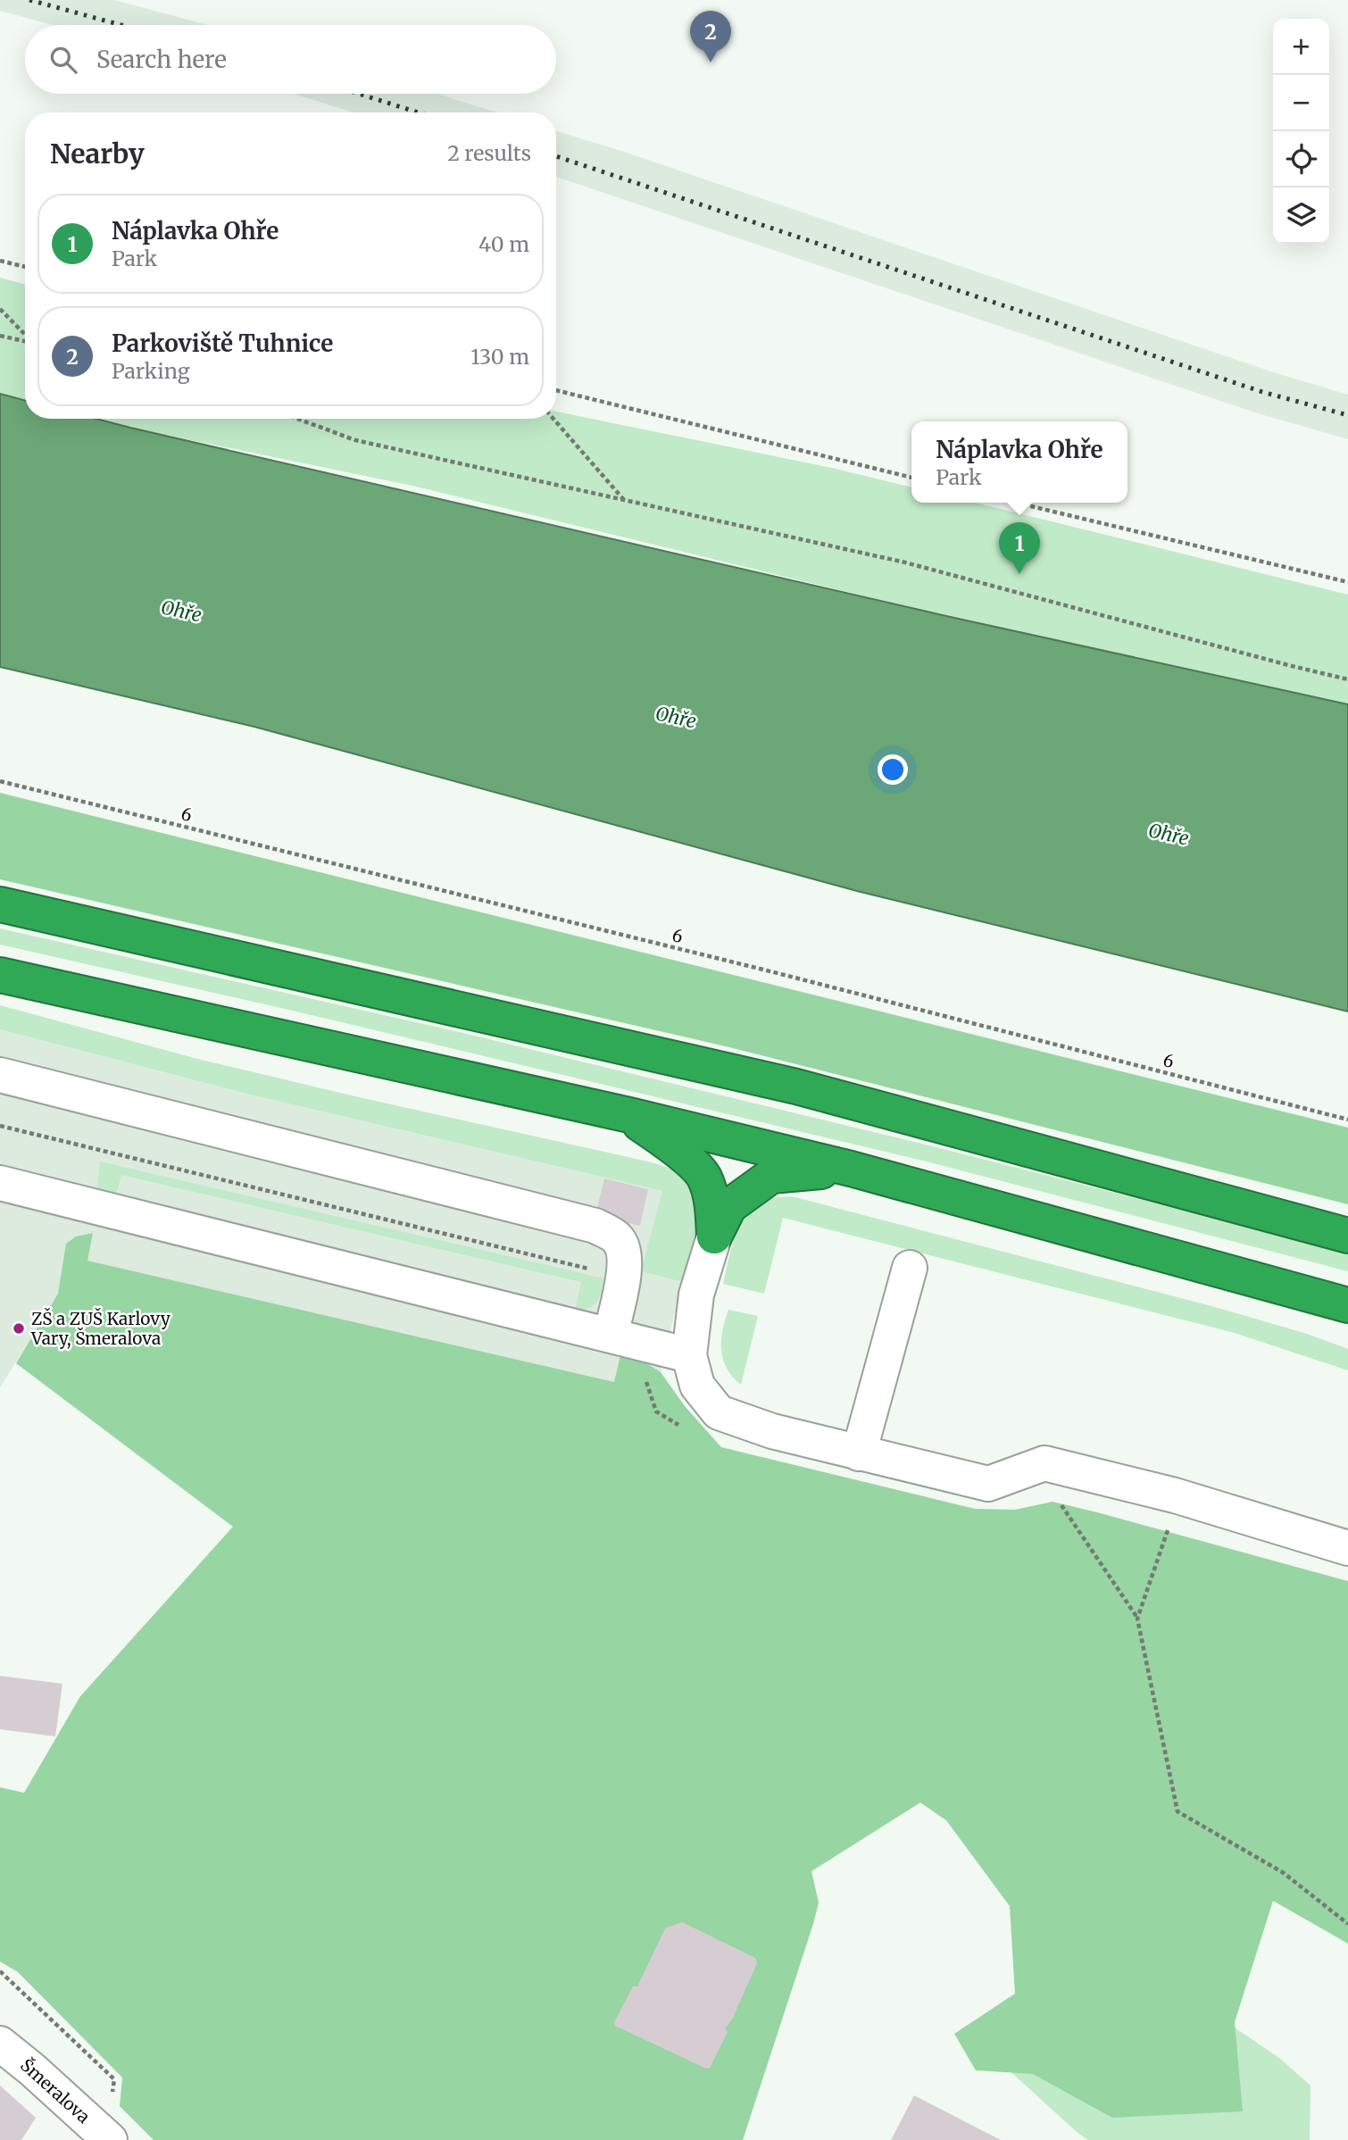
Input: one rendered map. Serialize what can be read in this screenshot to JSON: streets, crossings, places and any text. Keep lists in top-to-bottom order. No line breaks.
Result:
{"streets":{"street":["Šmeralova"],"path":["6"]},"water":["Ohře"],"places":["ZŠ a ZUŠ Karlovy Vary, Šmeralova"],"page":{"pins":["2","1"],"map_buttons":["+","−"],"search":"Search here","heading":["Nearby","2 results"],"list":[{"mark":"1","name":"Náplavka Ohře","note":"Park","value":"40 m"},{"mark":"2","name":"Parkoviště Tuhnice","note":"Parking","value":"130 m"}],"popup":["Náplavka Ohře","Park"]}}
